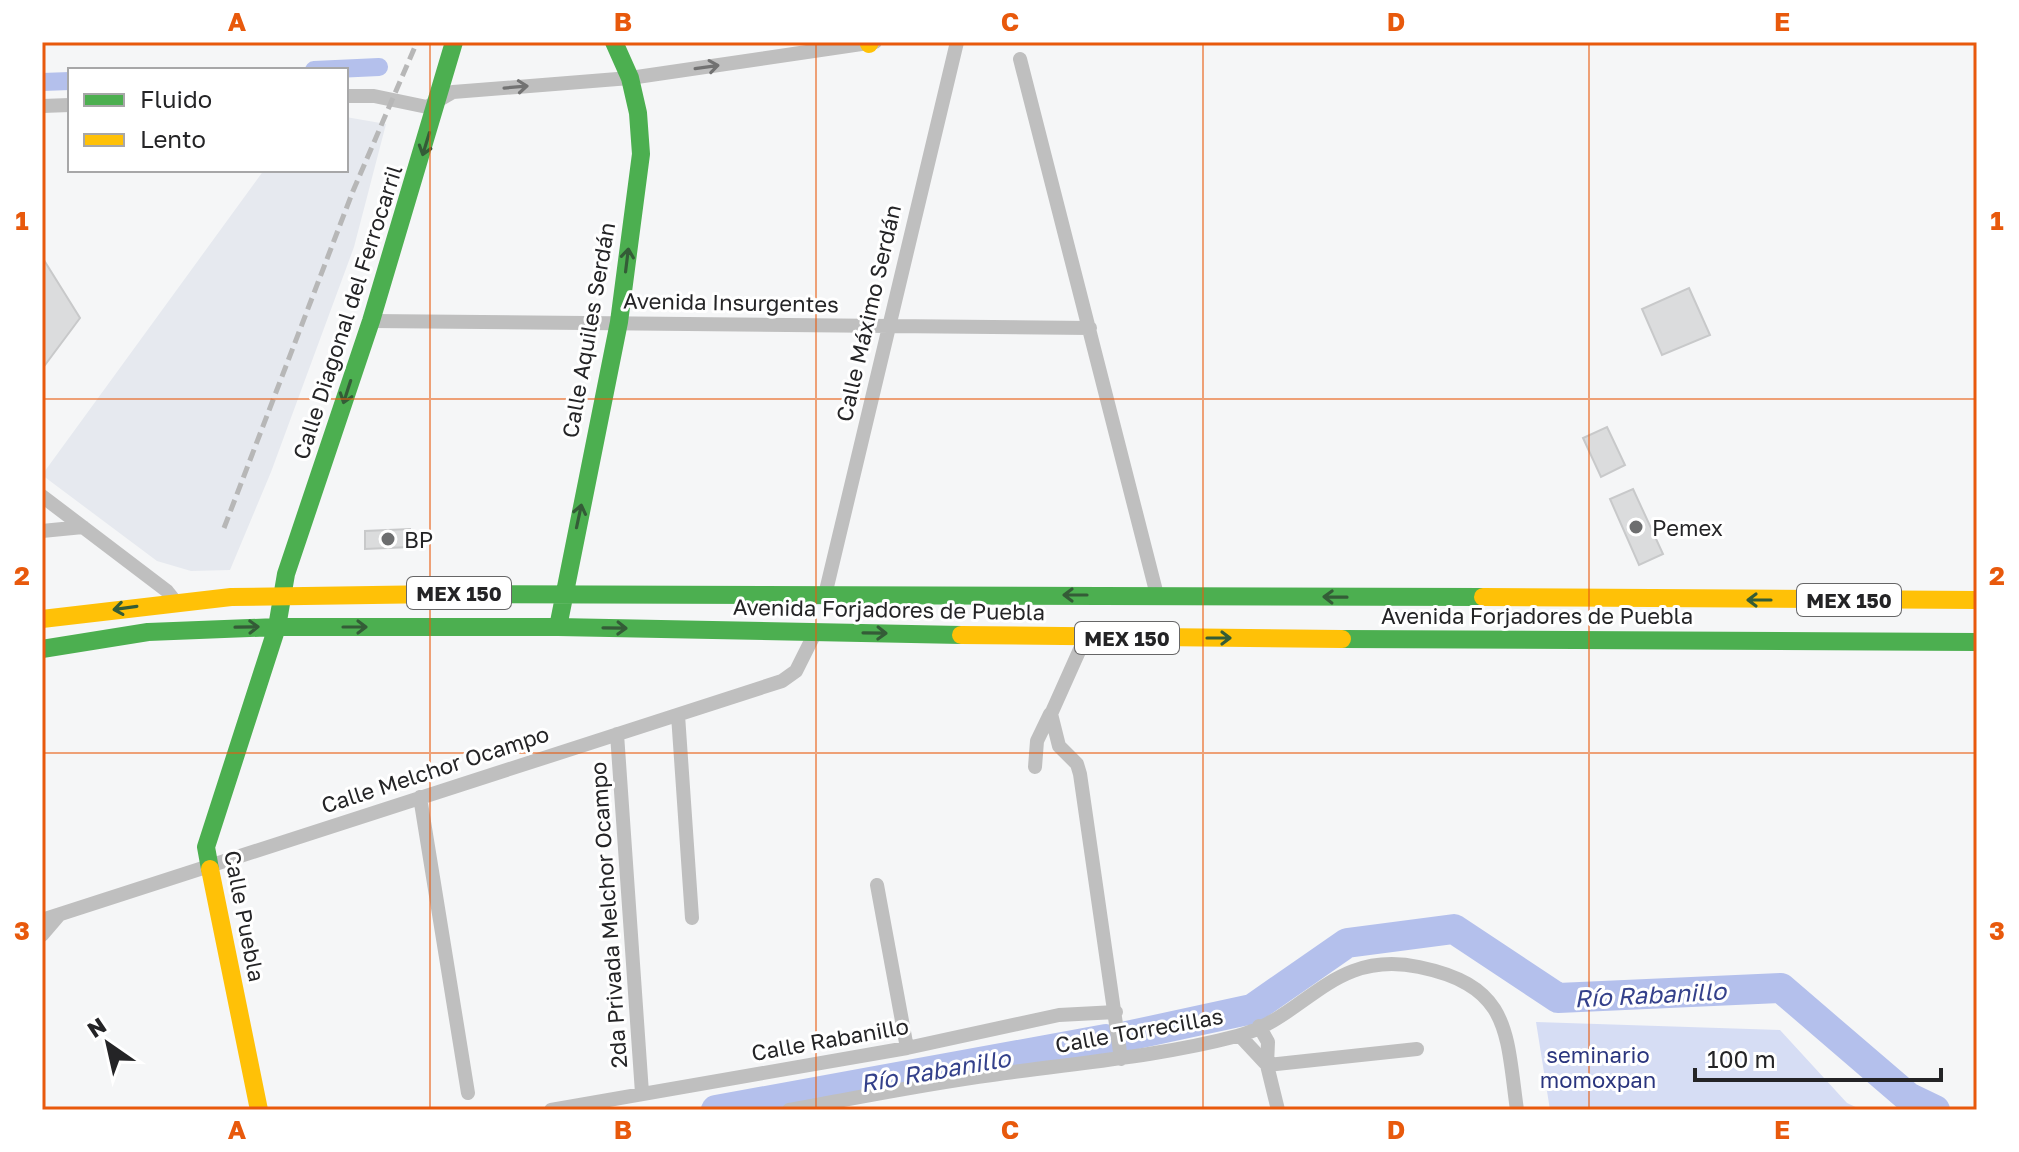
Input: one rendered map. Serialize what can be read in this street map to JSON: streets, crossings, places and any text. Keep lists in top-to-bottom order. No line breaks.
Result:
{"streets":{"main road":["Calle Diagonal del Ferrocarril","Calle Aquiles Serdán","MEX 150","Avenida Forjadores de Puebla","Calle Puebla"],"street":["Avenida Insurgentes","Calle Máximo Serdán","Calle Melchor Ocampo","2da Privada Melchor Ocampo","Calle Torrecillas","Calle Rabanillo"]},"crossings":[["Avenida Insurgentes","Calle Diagonal del Ferrocarril"],["Avenida Insurgentes","Calle Máximo Serdán"],["Avenida Insurgentes","Calle Aquiles Serdán"],["Calle Diagonal del Ferrocarril","Avenida Forjadores de Puebla"],["Calle Diagonal del Ferrocarril","Calle Puebla"],["Calle Máximo Serdán","Avenida Forjadores de Puebla"],["Calle Aquiles Serdán","Avenida Forjadores de Puebla"],["Avenida Forjadores de Puebla","Calle Melchor Ocampo"],["Avenida Forjadores de Puebla","Calle Puebla"],["Calle Melchor Ocampo","2da Privada Melchor Ocampo"],["Calle Melchor Ocampo","Calle Puebla"],["2da Privada Melchor Ocampo","Calle Rabanillo"]],"one_way":["Calle Diagonal del Ferrocarril","Calle Aquiles Serdán"],"water":["Río Rabanillo"],"parks":["seminario momoxpan"],"places":["Pemex","BP"],"legend":["Fluido","Lento"],"scale_bar":"100 m","north":"top left","grid":{"columns":["A","B","C","D","E"],"rows":["1","2","3"]}}
